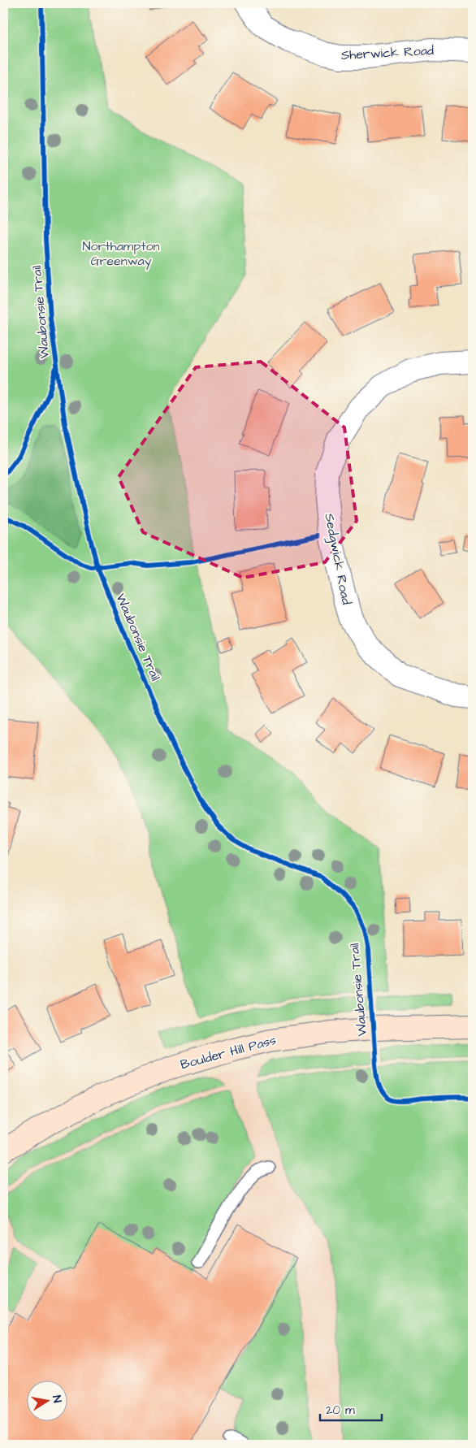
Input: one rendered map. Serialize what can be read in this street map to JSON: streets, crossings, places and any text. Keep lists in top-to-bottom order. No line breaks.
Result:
{"streets":{"street":["Sherwick Road","Sedgwick Road","Boulder Hill Pass"],"cycle path":["Waubonsie Trail"]},"parks":["Northampton Greenway"],"scale_bar":"20 m","north":"right"}
